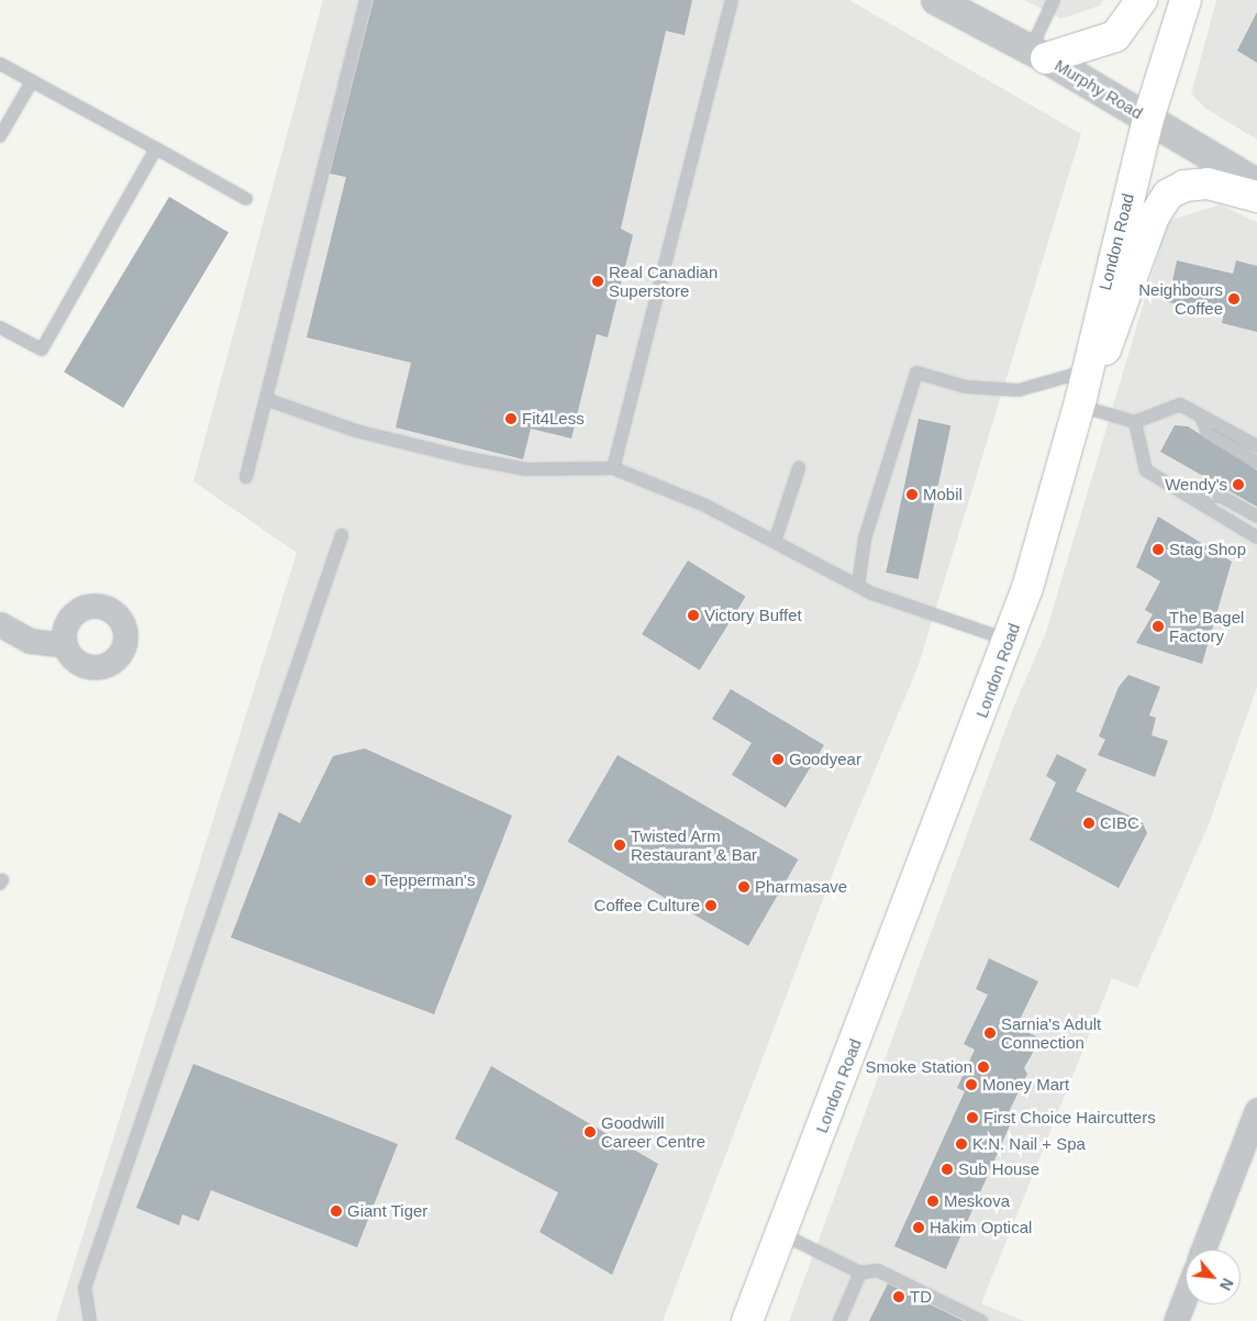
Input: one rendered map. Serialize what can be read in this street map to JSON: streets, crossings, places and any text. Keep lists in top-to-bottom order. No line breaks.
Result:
{"streets":{"main road":["London Road"],"street":["Murphy Road"]},"crossings":[["Murphy Road","London Road"]],"places":["Real Canadian Superstore","Neighbours Coffee","Fit4Less","Wendy's","Mobil","Stag Shop","Victory Buffet","The Bagel Factory","Goodyear","CIBC","Twisted Arm Restaurant & Bar","Tepperman's","Pharmasave","Coffee Culture","Sarnia's Adult Connection","Smoke Station","Money Mart","First Choice Haircutters","Goodwill Career Centre","K.N. Nail + Spa","Sub House","Meskova","Giant Tiger","Hakim Optical","TD"],"north":"bottom right"}
